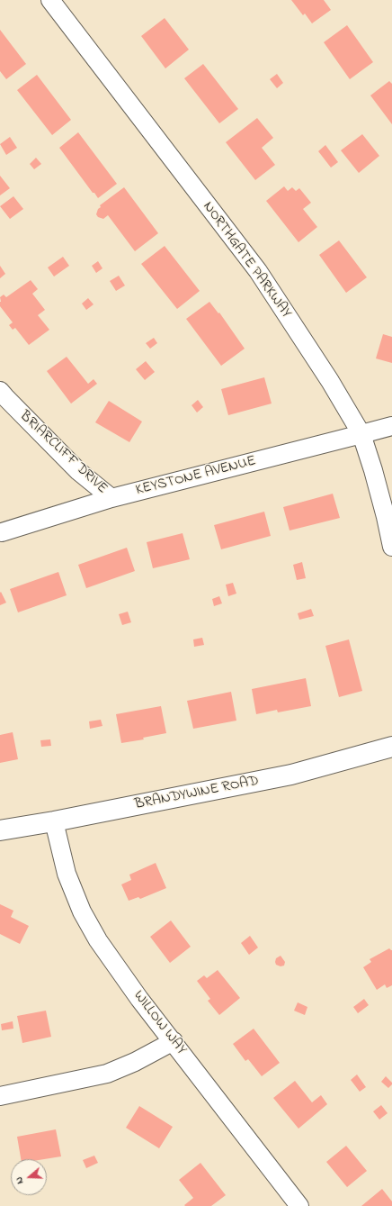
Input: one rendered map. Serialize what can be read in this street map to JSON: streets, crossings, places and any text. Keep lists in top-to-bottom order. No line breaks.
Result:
{"streets":{"main road":["BRANDYWINE ROAD"],"street":["NORTHGATE PARKWAY","BRIARCLIFF DRIVE","KEYSTONE AVENUE","WILLOW WAY"]},"crossings":[["NORTHGATE PARKWAY","KEYSTONE AVENUE"],["BRIARCLIFF DRIVE","KEYSTONE AVENUE"],["BRANDYWINE ROAD","WILLOW WAY"]],"north":"left"}
